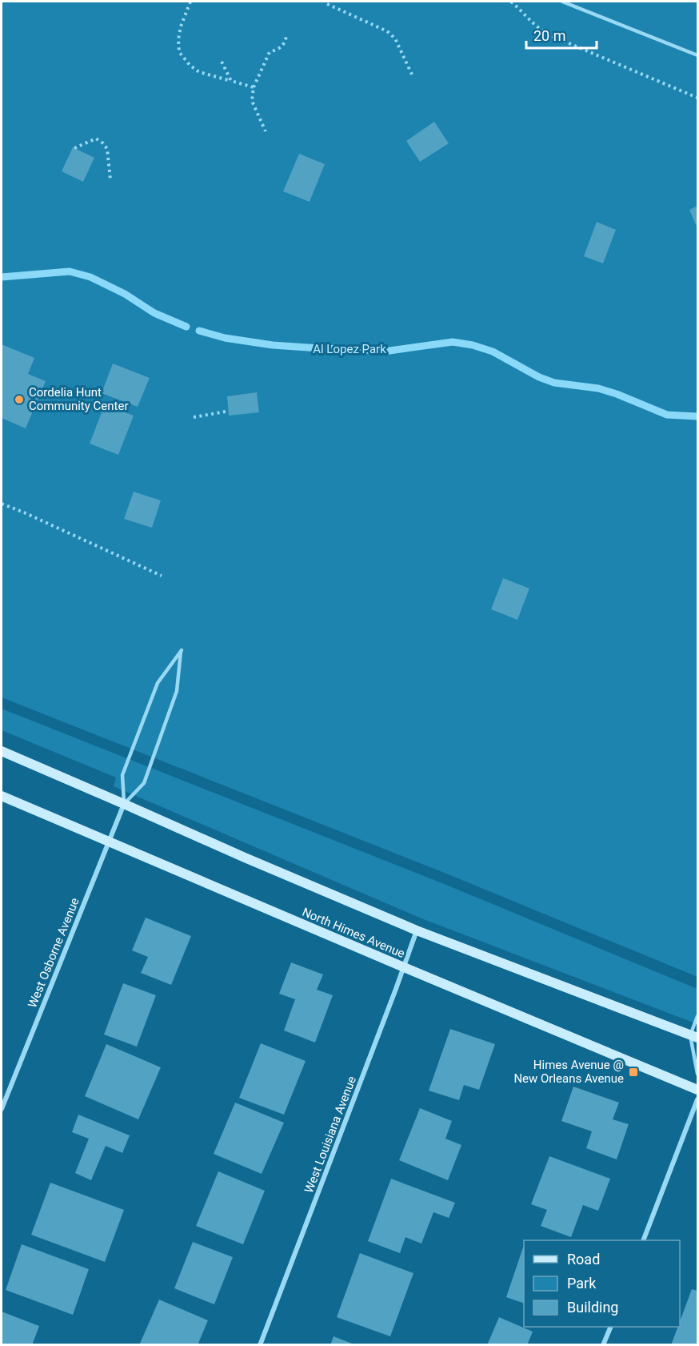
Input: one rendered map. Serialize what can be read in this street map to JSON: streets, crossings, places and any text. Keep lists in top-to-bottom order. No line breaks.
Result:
{"streets":{"street":["North Himes Avenue","West Osborne Avenue","West Louisiana Avenue"]},"crossings":[["North Himes Avenue","West Osborne Avenue"],["North Himes Avenue","West Louisiana Avenue"]],"parks":["Al Lopez Park"],"places":{"other":["Cordelia Hunt Community Center"],"transit":["Himes Avenue @ New Orleans Avenue"]},"legend":["Road","Park","Building"],"scale_bar":"20 m"}
